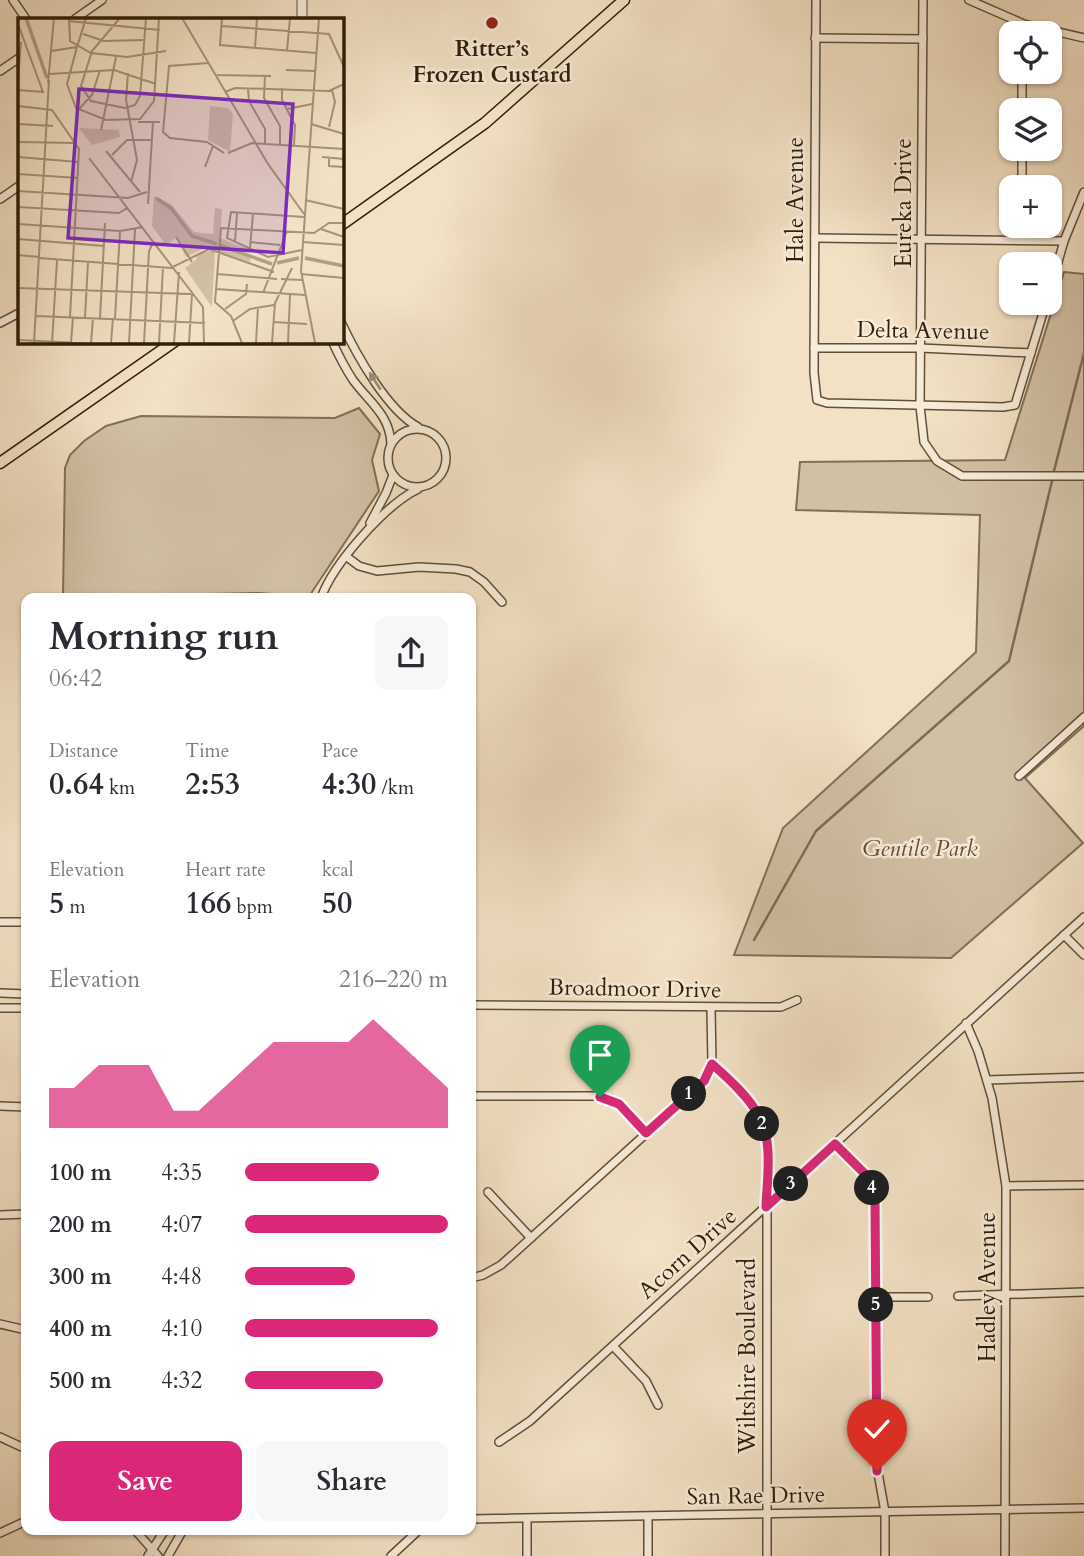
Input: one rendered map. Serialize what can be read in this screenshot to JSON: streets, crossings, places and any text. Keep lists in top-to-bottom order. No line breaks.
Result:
{"streets":{"street":["Hale Avenue","Eureka Drive","Delta Avenue","Broadmoor Drive","Acorn Drive","Hadley Avenue","Wiltshire Boulevard","San Rae Drive"]},"crossings":[["Hale Avenue","Eureka Drive"],["Hale Avenue","Delta Avenue"],["Eureka Drive","Delta Avenue"],["Acorn Drive","Hadley Avenue"],["Acorn Drive","Wiltshire Boulevard"],["Hadley Avenue","San Rae Drive"],["Wiltshire Boulevard","San Rae Drive"]],"parks":["Gentile Park"],"places":["Ritter’s Frozen Custard"],"page":{"map_buttons":["+","−"],"heading":["Morning run","06:42"],"stats":[["Distance","0.64 km"],["Time","2:53"],["Pace","4:30 /km"],["Elevation","5 m"],["Heart rate","166 bpm"],["kcal","50"]],"chart":["Elevation","216–220 m"],"pins":["1","2","3","4","5"],"list":[{"name":"100 m","note":"4:35"},{"name":"200 m","note":"4:07"},{"name":"300 m","note":"4:48"},{"name":"400 m","note":"4:10"},{"name":"500 m","note":"4:32"}],"buttons":["Save","Share"]}}
